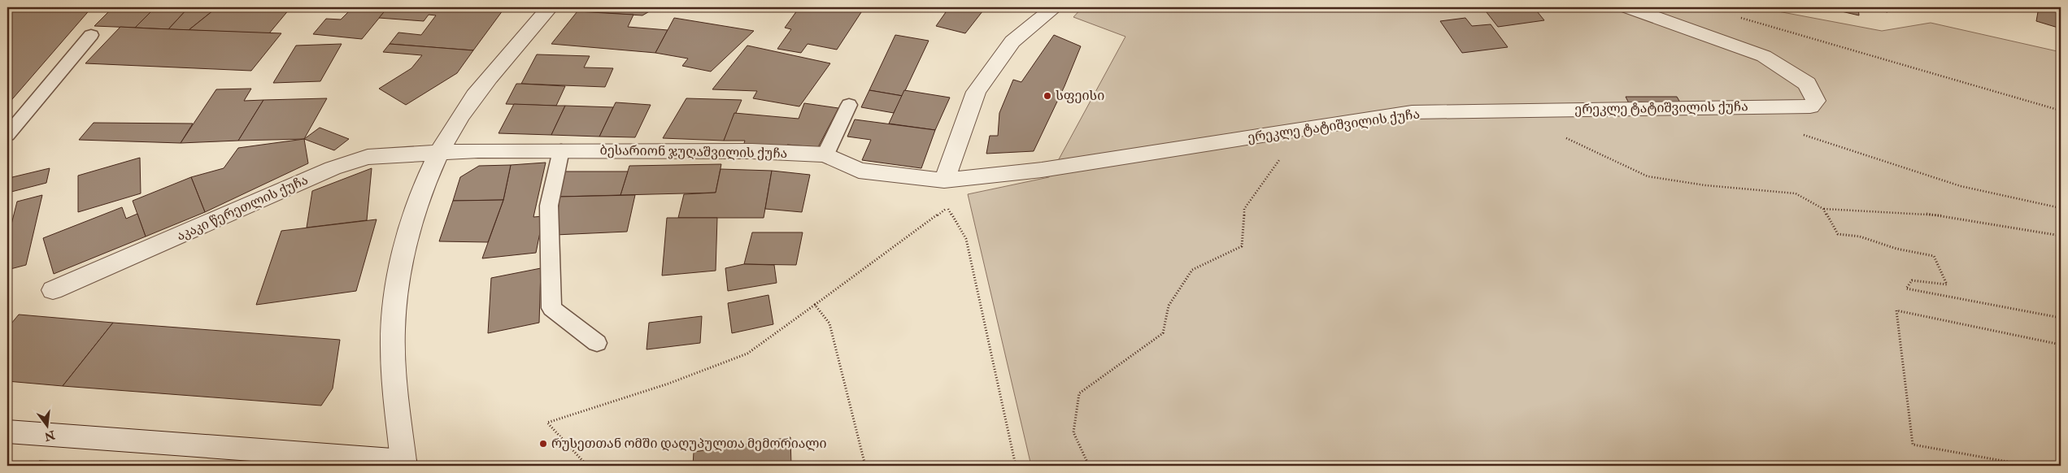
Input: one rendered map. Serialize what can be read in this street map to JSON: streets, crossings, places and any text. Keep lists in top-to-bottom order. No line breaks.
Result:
{"streets":{"street":["ერეკლე ტატიშვილის ქუჩა","ბესარიონ ჯუღაშვილის ქუჩა","აკაკი წერეთლის ქუჩა"]},"crossings":[["ერეკლე ტატიშვილის ქუჩა","ბესარიონ ჯუღაშვილის ქუჩა"],["ბესარიონ ჯუღაშვილის ქუჩა","აკაკი წერეთლის ქუჩა"]],"places":["სფეისი","რუსეთთან ომში დაღუპულთა მემორიალი"],"north":"bottom"}
